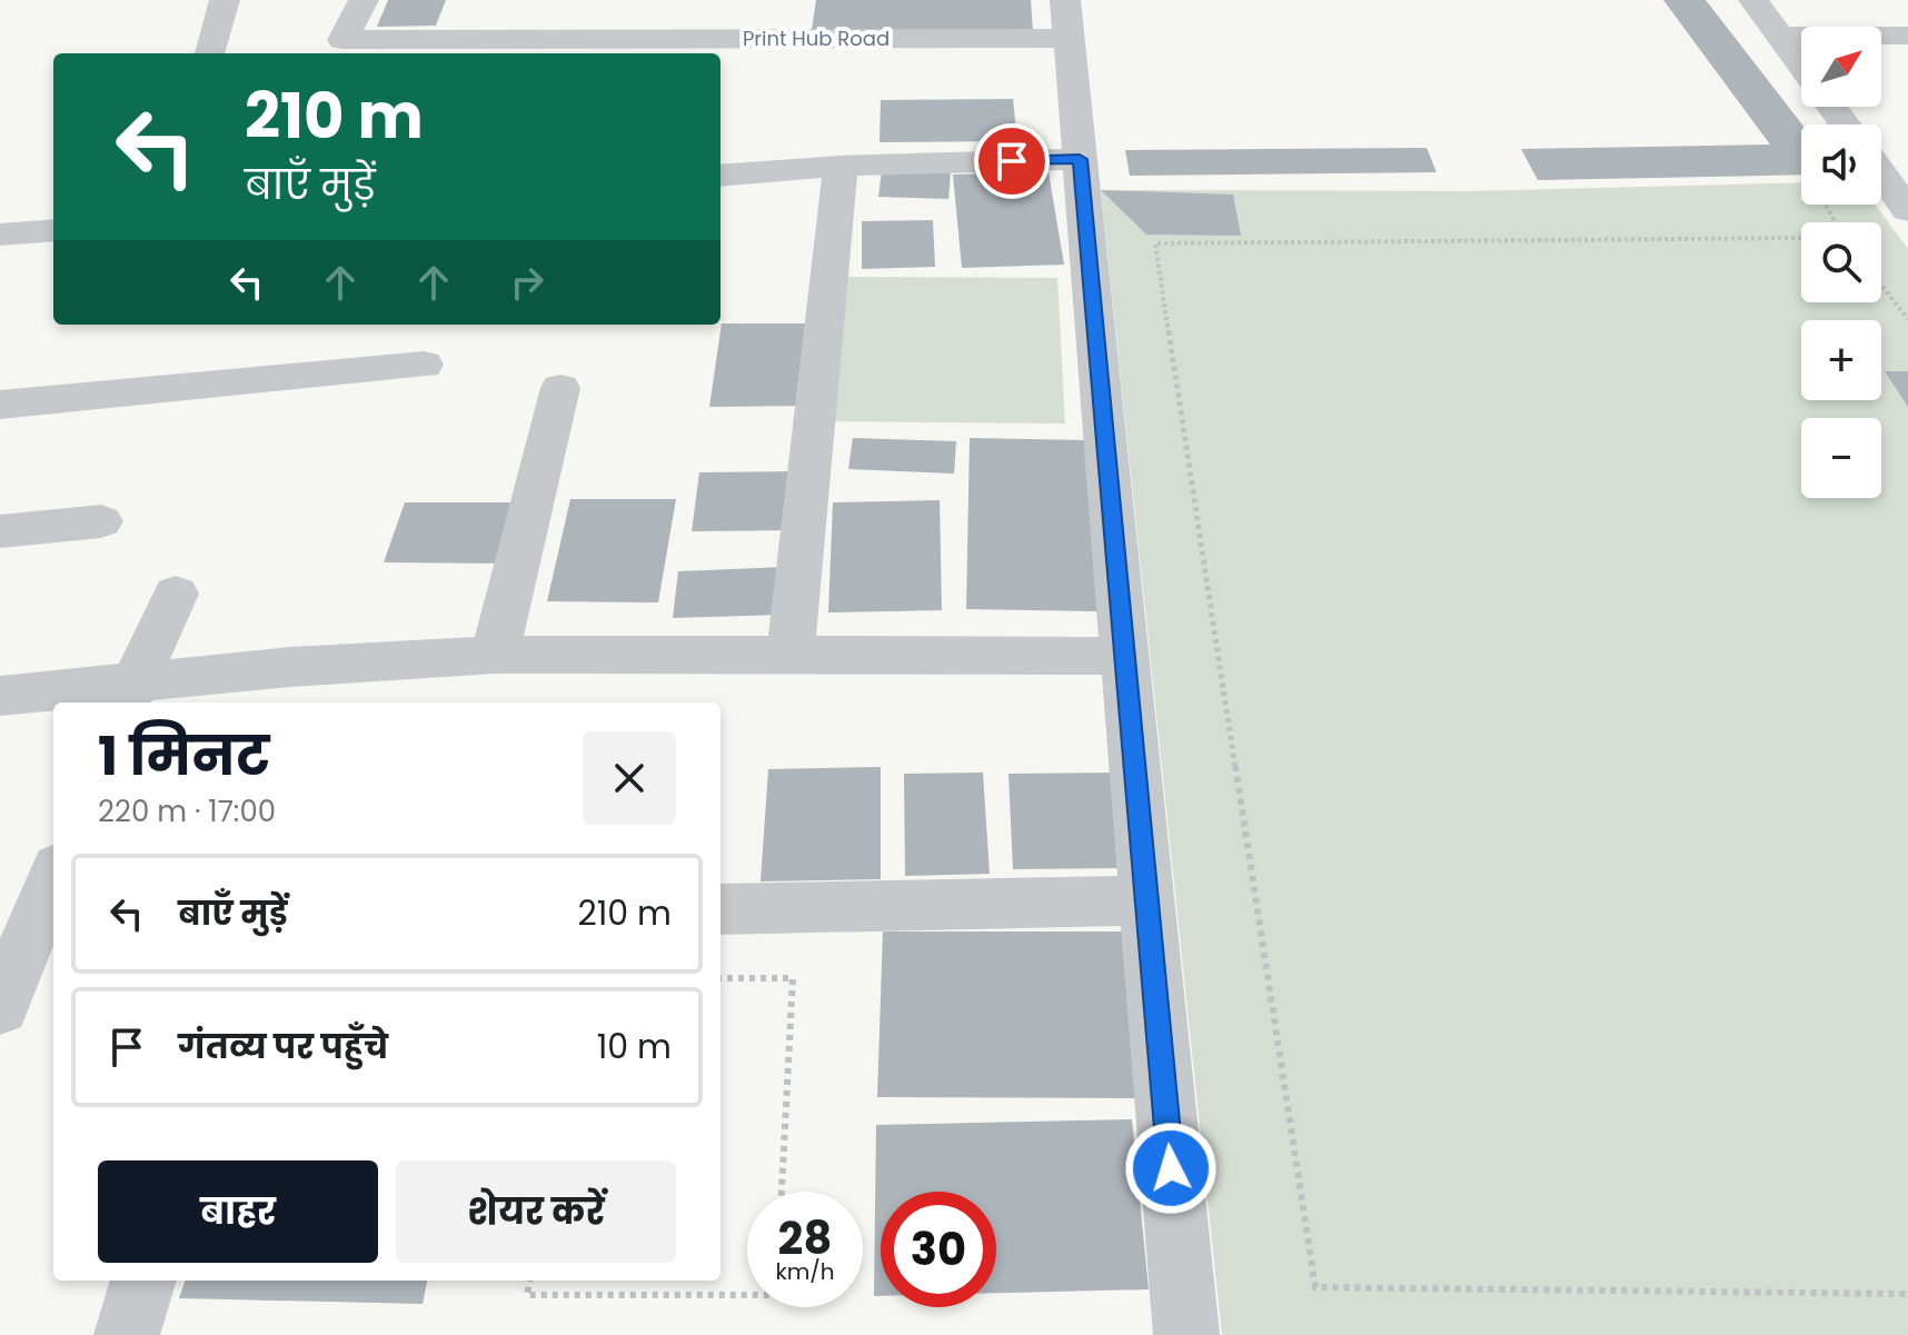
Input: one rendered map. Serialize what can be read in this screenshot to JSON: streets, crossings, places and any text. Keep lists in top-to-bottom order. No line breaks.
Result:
{"streets":{"street":["Print Hub Road"]},"north":"top right","page":{"map_buttons":["+","−"],"turn":["210 m","बाएँ मुड़ें"],"heading":["1 मिनट","220 m · 17:00"],"list":[{"name":"बाएँ मुड़ें","value":"210 m"},{"name":"गंतव्य पर पहुँचे","value":"10 m"}],"buttons":["बाहर","शेयर करें"],"speed":"28 km/h","limit":"30"}}
